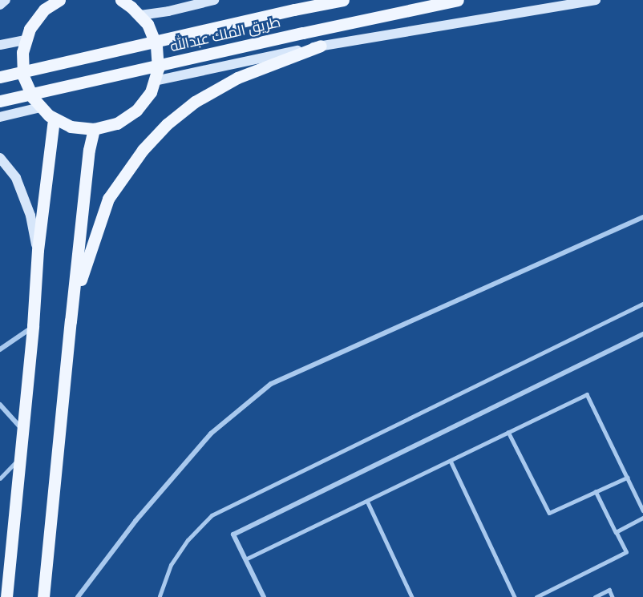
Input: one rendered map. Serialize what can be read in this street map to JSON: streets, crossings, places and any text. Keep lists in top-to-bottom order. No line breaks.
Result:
{"streets":{"main road":["طريق الملك عبدالله"]}}
